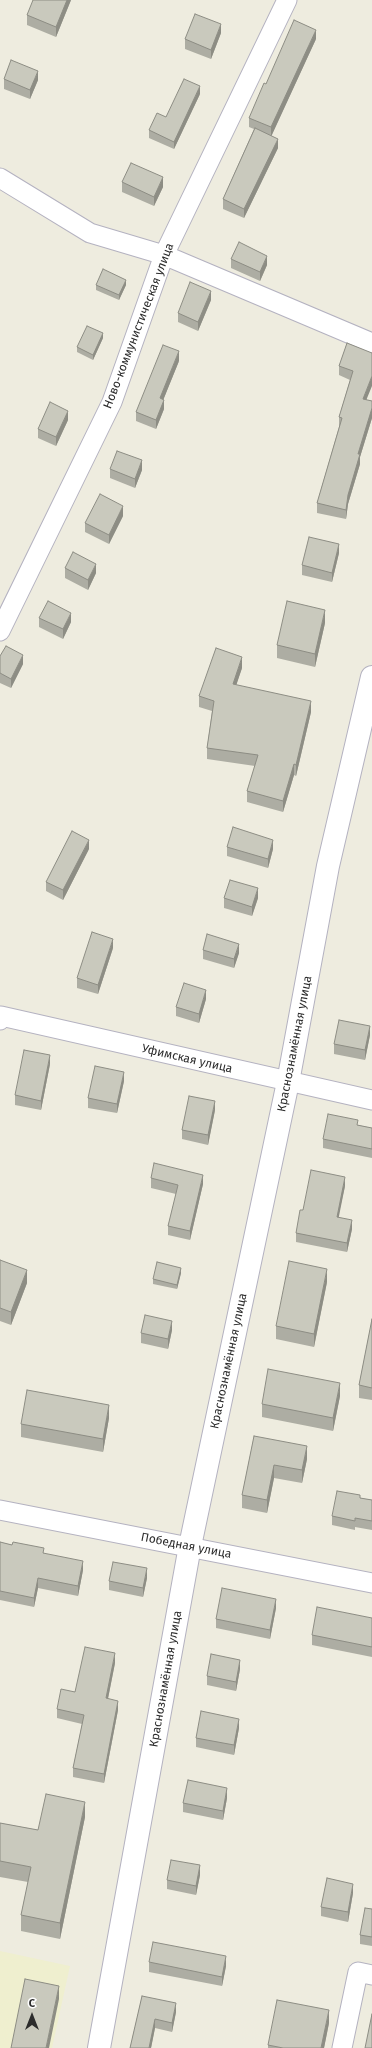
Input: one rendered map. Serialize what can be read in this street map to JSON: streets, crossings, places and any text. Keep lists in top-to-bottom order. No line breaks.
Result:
{"streets":{"street":["Ново-коммунистическая улица","Краснознамённая улица","Уфимская улица","Победная улица"]},"crossings":[["Краснознамённая улица","Уфимская улица"],["Краснознамённая улица","Победная улица"]],"north":"top"}
